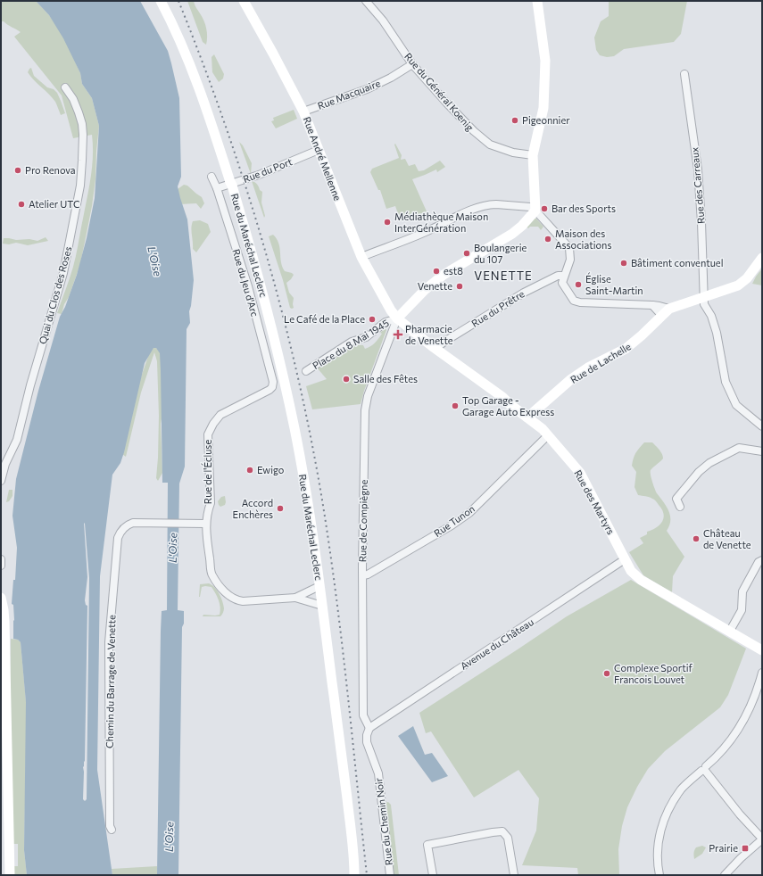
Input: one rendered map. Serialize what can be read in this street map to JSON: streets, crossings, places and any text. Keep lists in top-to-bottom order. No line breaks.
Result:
{"streets":{"street":["Rue du Général Koenig","Rue Macquaire","Rue André Mellenne","Rue du Port","Rue des Carreaux","Rue du Maréchal Leclerc","Rue du Jeu d'Arc","Quai du Clos des Roses","Rue du Prêtre","Place du 8 Mai 1945","Rue de Lachelle","Rue de l'Écluse","Rue des Martyrs","Rue de Compiègne","Rue Tunon","Avenue du Château","Chemin du Barrage de Venette","Rue du Chemin Noir"]},"crossings":[["Rue du Général Koenig","Rue Macquaire"],["Rue Macquaire","Rue André Mellenne"],["Rue André Mellenne","Rue du Port"],["Rue André Mellenne","Place du 8 Mai 1945"],["Rue André Mellenne","Rue des Martyrs"],["Rue André Mellenne","Rue de Compiègne"],["Rue du Port","Rue du Jeu d'Arc"],["Rue du Maréchal Leclerc","Rue de l'Écluse"],["Rue du Jeu d'Arc","Rue de l'Écluse"],["Rue du Prêtre","Rue des Martyrs"],["Place du 8 Mai 1945","Rue des Martyrs"],["Place du 8 Mai 1945","Rue de Compiègne"],["Rue de Lachelle","Rue des Martyrs"],["Rue de l'Écluse","Chemin du Barrage de Venette"],["Rue des Martyrs","Rue de Compiègne"],["Rue des Martyrs","Rue Tunon"],["Rue des Martyrs","Avenue du Château"],["Rue de Compiègne","Rue Tunon"],["Rue de Compiègne","Avenue du Château"],["Rue de Compiègne","Rue du Chemin Noir"],["Avenue du Château","Rue du Chemin Noir"]],"districts":["VENETTE"],"water":["L'Oise"],"places":{"other":["Pigeonnier","Pro Renova","Atelier UTC","Bar des Sports","Médiathèque Maison InterGénération","Maison des Associations","Boulangerie du 107","Bâtiment conventuel","est8","Église Saint-Martin","Venette","Le Café de la Place","Salle des Fêtes","Top Garage - Garage Auto Express","Ewigo","Accord Enchères","Château de Venette","Complexe Sportif Francois Louvet"],"health":["Pharmacie de Venette"],"transit":["Prairie"]}}
